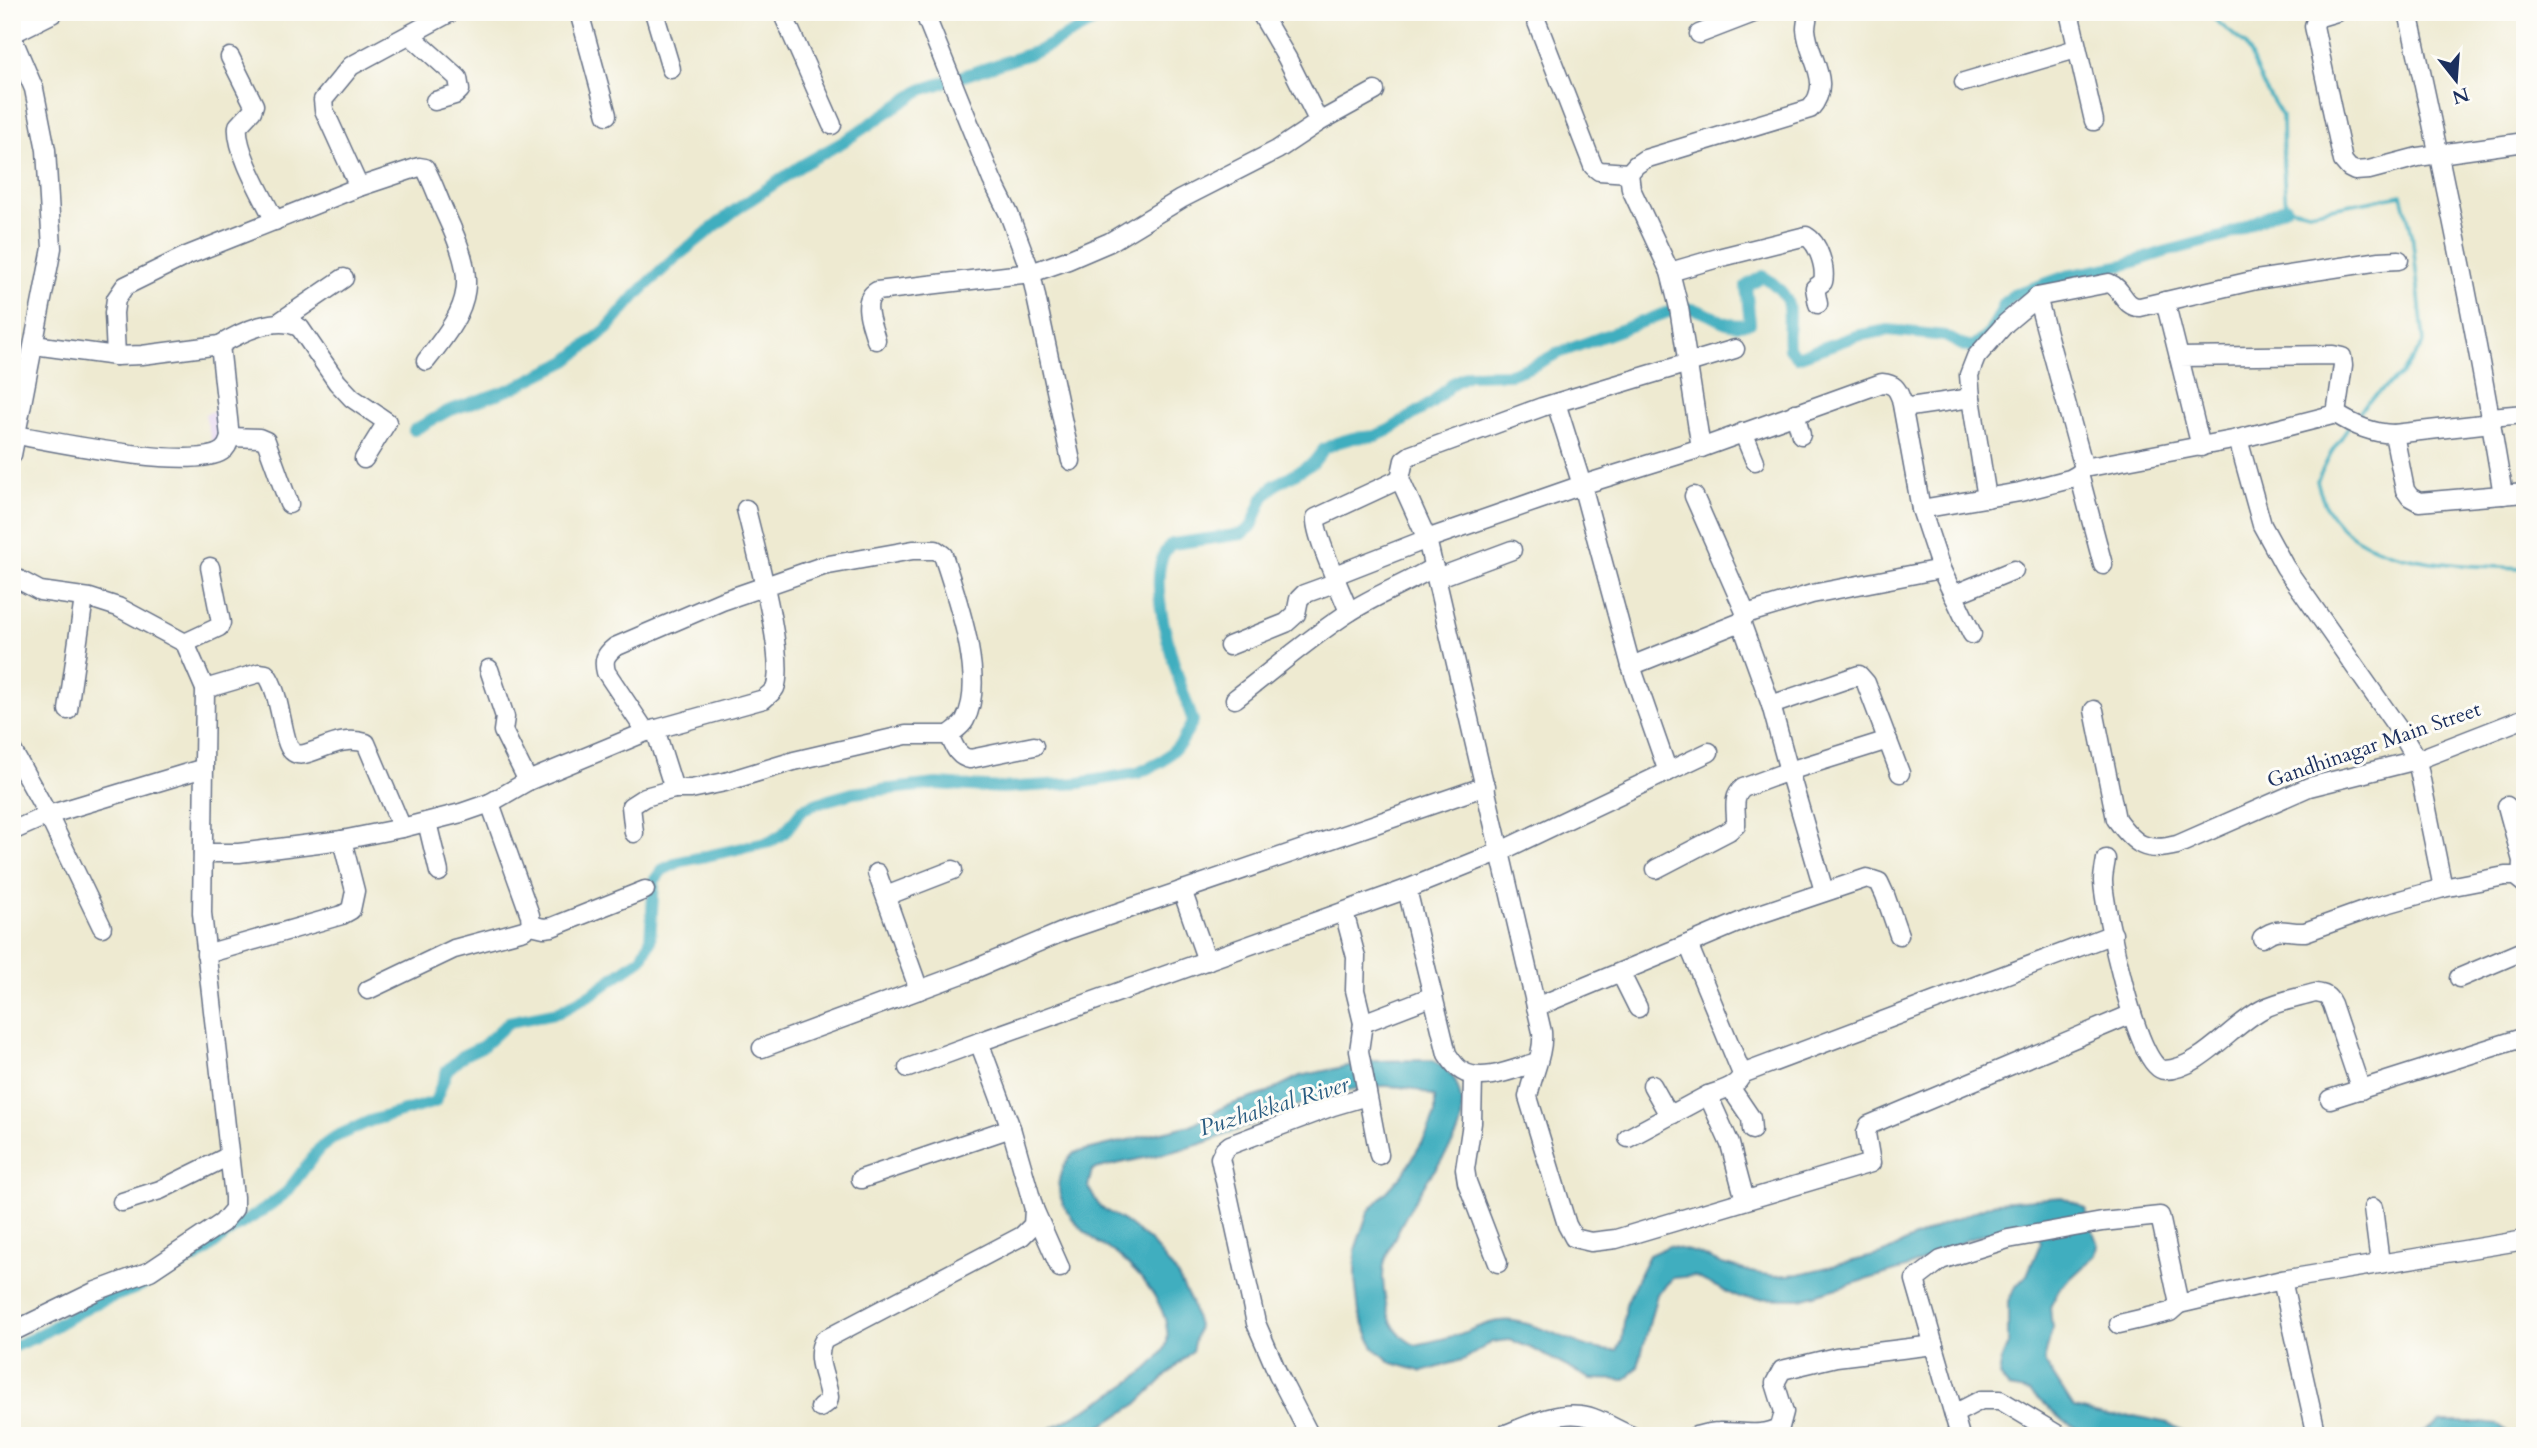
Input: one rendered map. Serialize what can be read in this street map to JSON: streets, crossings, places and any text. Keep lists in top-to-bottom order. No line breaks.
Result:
{"streets":{"street":["Gandhinagar Main Street"]},"water":["Puzhakkal River"],"north":"bottom"}
